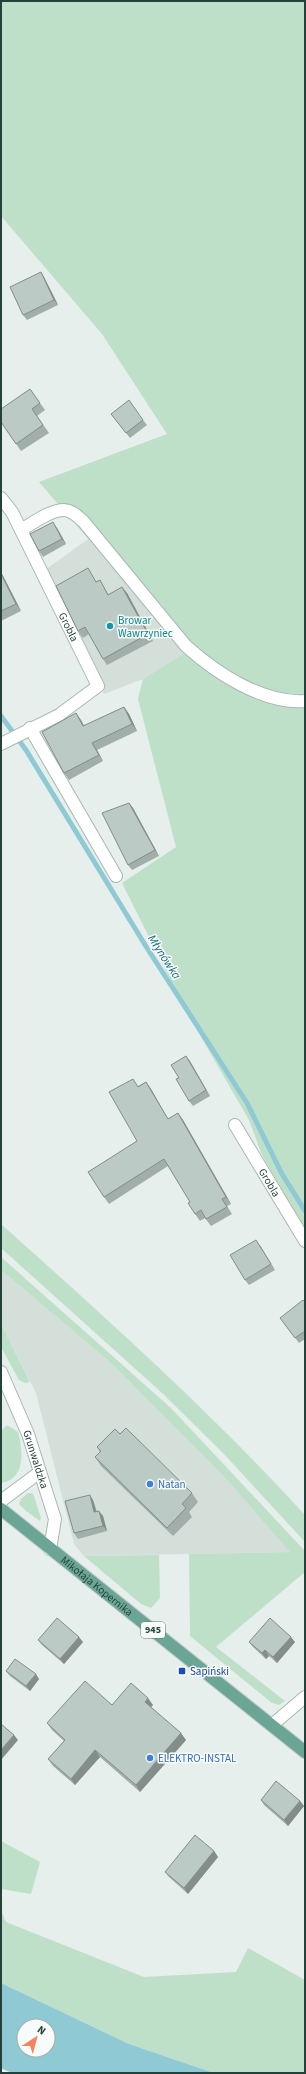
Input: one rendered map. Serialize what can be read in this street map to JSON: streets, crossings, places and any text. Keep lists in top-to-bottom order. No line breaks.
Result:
{"streets":{"main road":["Mikołaja Kopernika","945"],"street":["Grobla","Grunwaldzka"]},"crossings":[["Grunwaldzka","Mikołaja Kopernika"]],"water":["Młynówka"],"places":{"other":["Browar Wawrzyniec","Natan","ELEKTRO-INSTAL"],"transit":["Sapiński"]},"north":"top right"}
